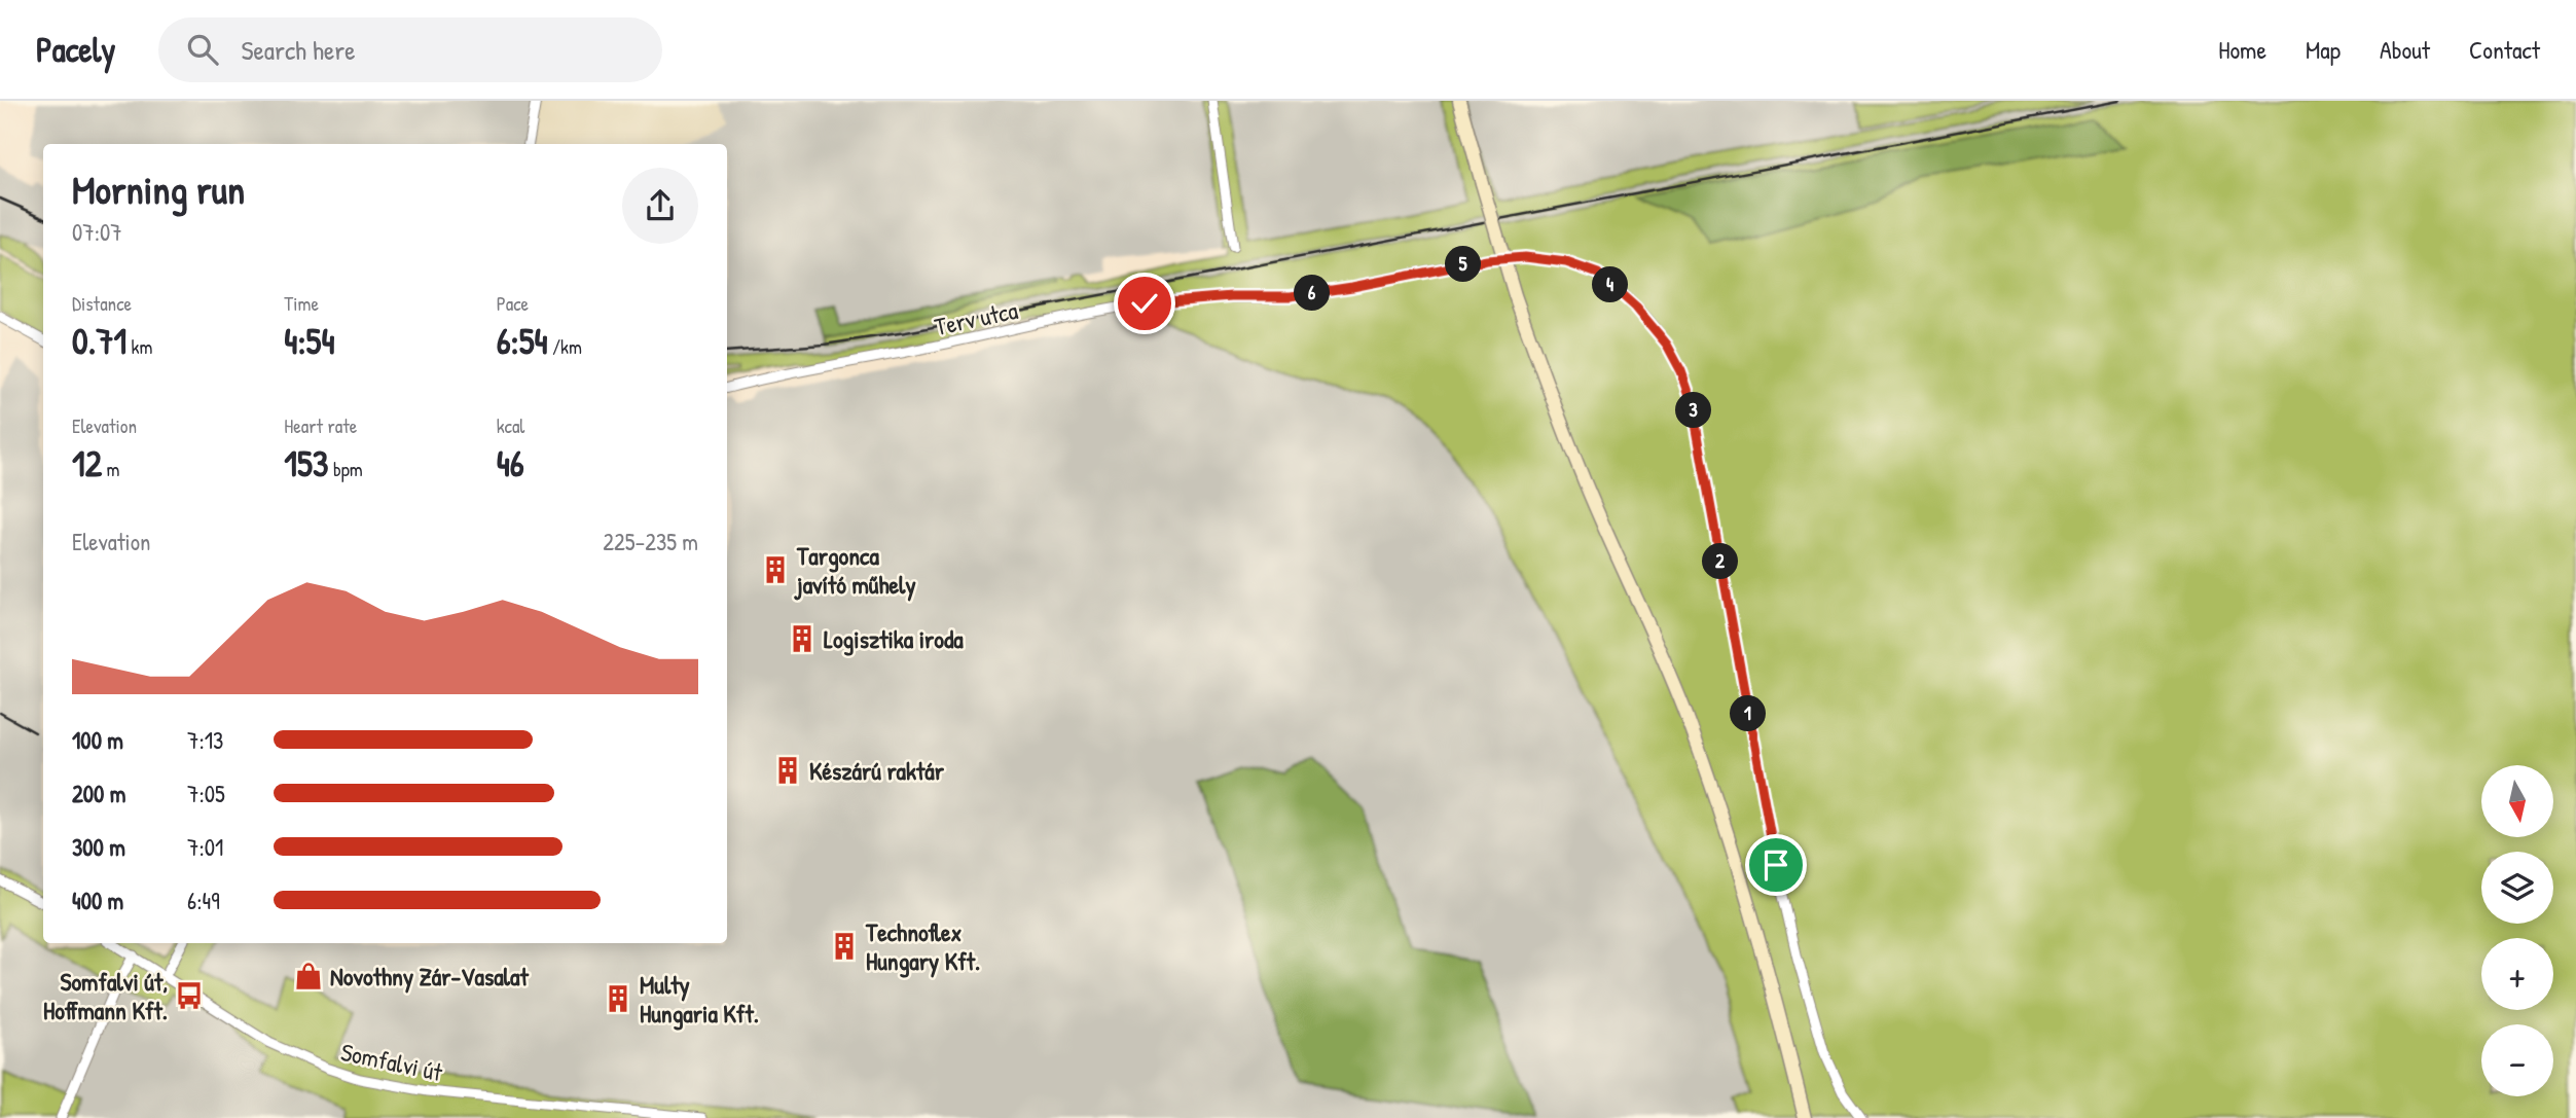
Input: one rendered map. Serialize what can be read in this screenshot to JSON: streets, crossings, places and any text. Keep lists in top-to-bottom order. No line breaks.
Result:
{"streets":{"street":["Terv utca","Somfalvi út"]},"places":{"building":["Targonca javító műhely","Logisztika iroda","Készárú raktár","Technoflex Hungary Kft.","Multy Hungaria Kft."],"shop":["Novothny Zár-Vasalat"],"bus stop":["Somfalvi út, Hoffmann Kft."]},"north":"bottom","page":{"header":"Pacely","search":"Search here","nav":["Home","Map","About","Contact"],"heading":["Morning run","07:07"],"pins":["5","4","6","3","2","1"],"stats":[["Distance","0.71 km"],["Time","4:54"],["Pace","6:54 /km"],["Elevation","12 m"],["Heart rate","153 bpm"],["kcal","46"]],"chart":["Elevation","225–235 m"],"list":[{"name":"100 m","note":"7:13"},{"name":"200 m","note":"7:05"},{"name":"300 m","note":"7:01"},{"name":"400 m","note":"6:49"}],"map_buttons":["+","−"]}}
